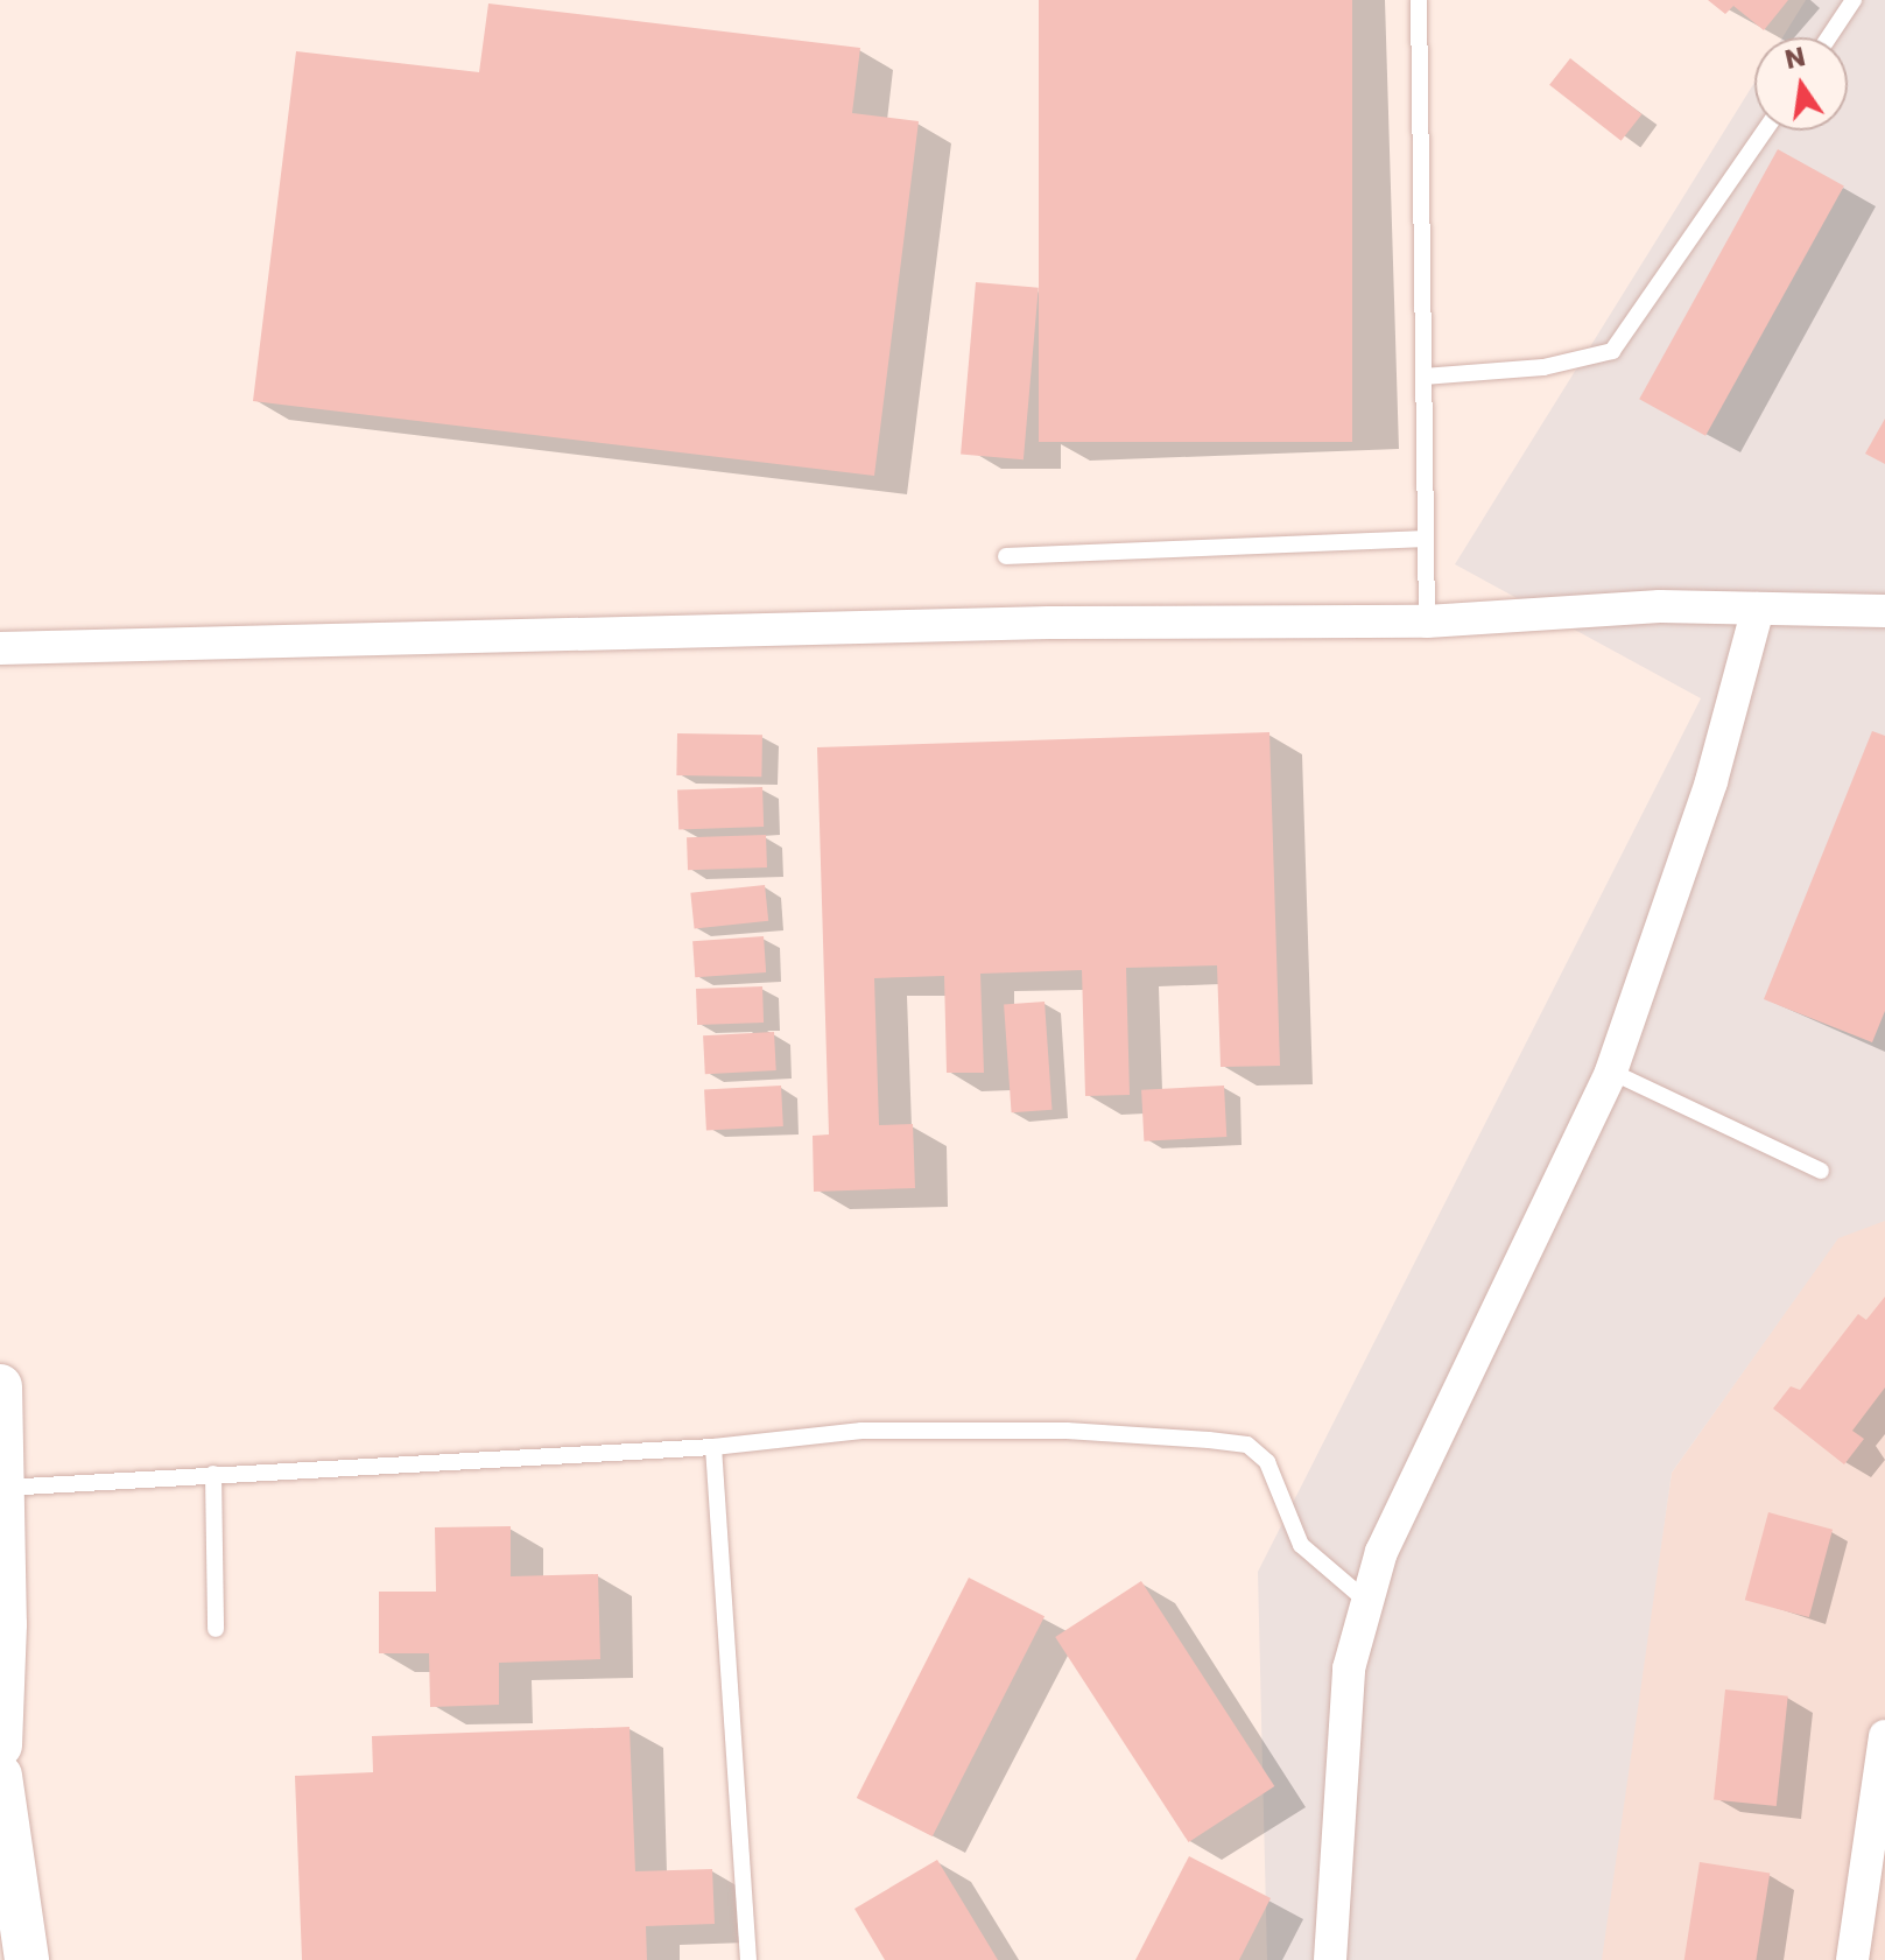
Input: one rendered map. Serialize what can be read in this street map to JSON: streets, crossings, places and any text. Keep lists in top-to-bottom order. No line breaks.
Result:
{"north":"top"}
